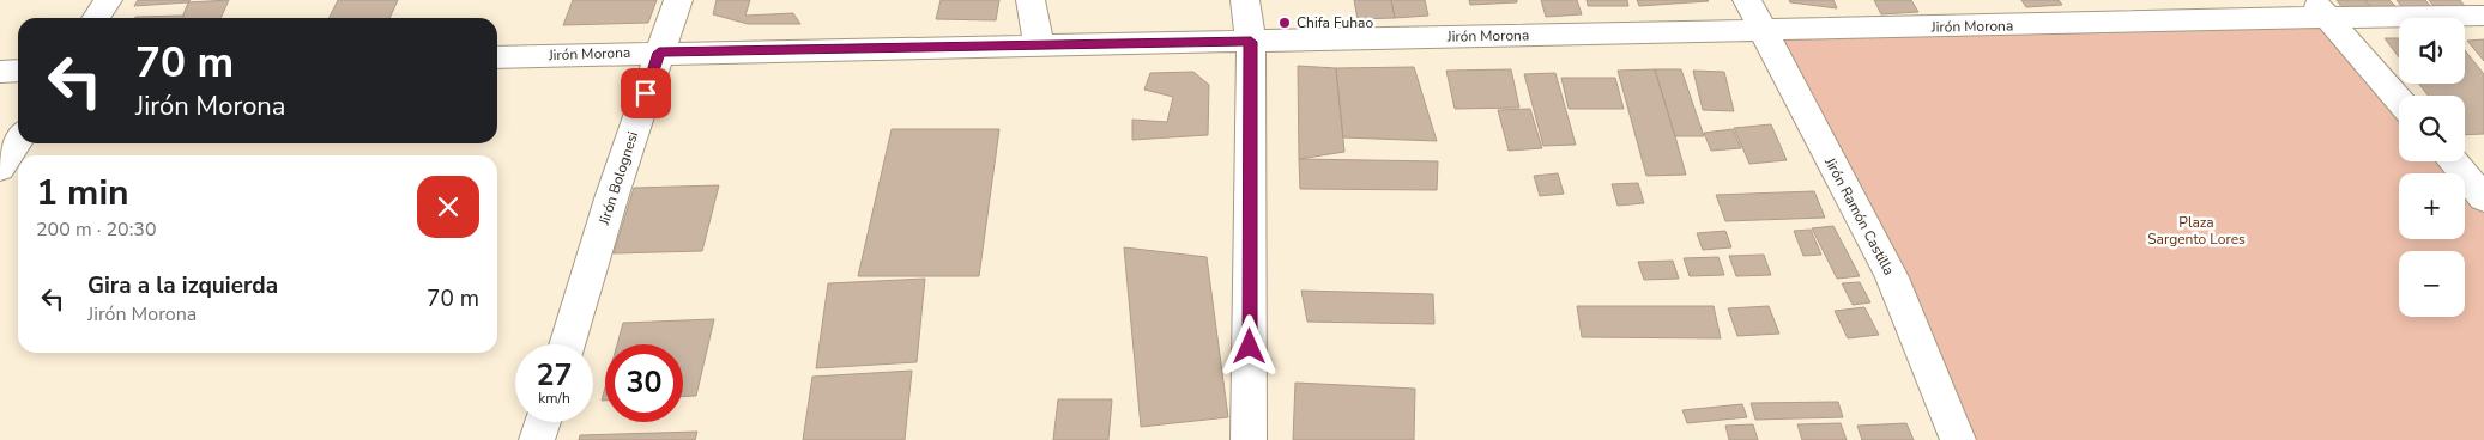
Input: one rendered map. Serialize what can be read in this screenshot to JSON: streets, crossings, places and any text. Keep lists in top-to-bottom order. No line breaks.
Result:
{"streets":{"street":["Jirón Morona","Jirón Bolognesi","Jirón Ramón Castilla"]},"crossings":[["Jirón Morona","Jirón Bolognesi"],["Jirón Morona","Jirón Ramón Castilla"]],"parks":["Plaza Sargento Lores"],"places":["Chifa Fuhao"],"page":{"map_buttons":["+","−"],"turn":["70 m","Jirón Morona"],"heading":["1 min","200 m · 20:30"],"list":[{"name":"Gira a la izquierda","note":"Jirón Morona","value":"70 m"}],"speed":"27 km/h","limit":"30"}}
